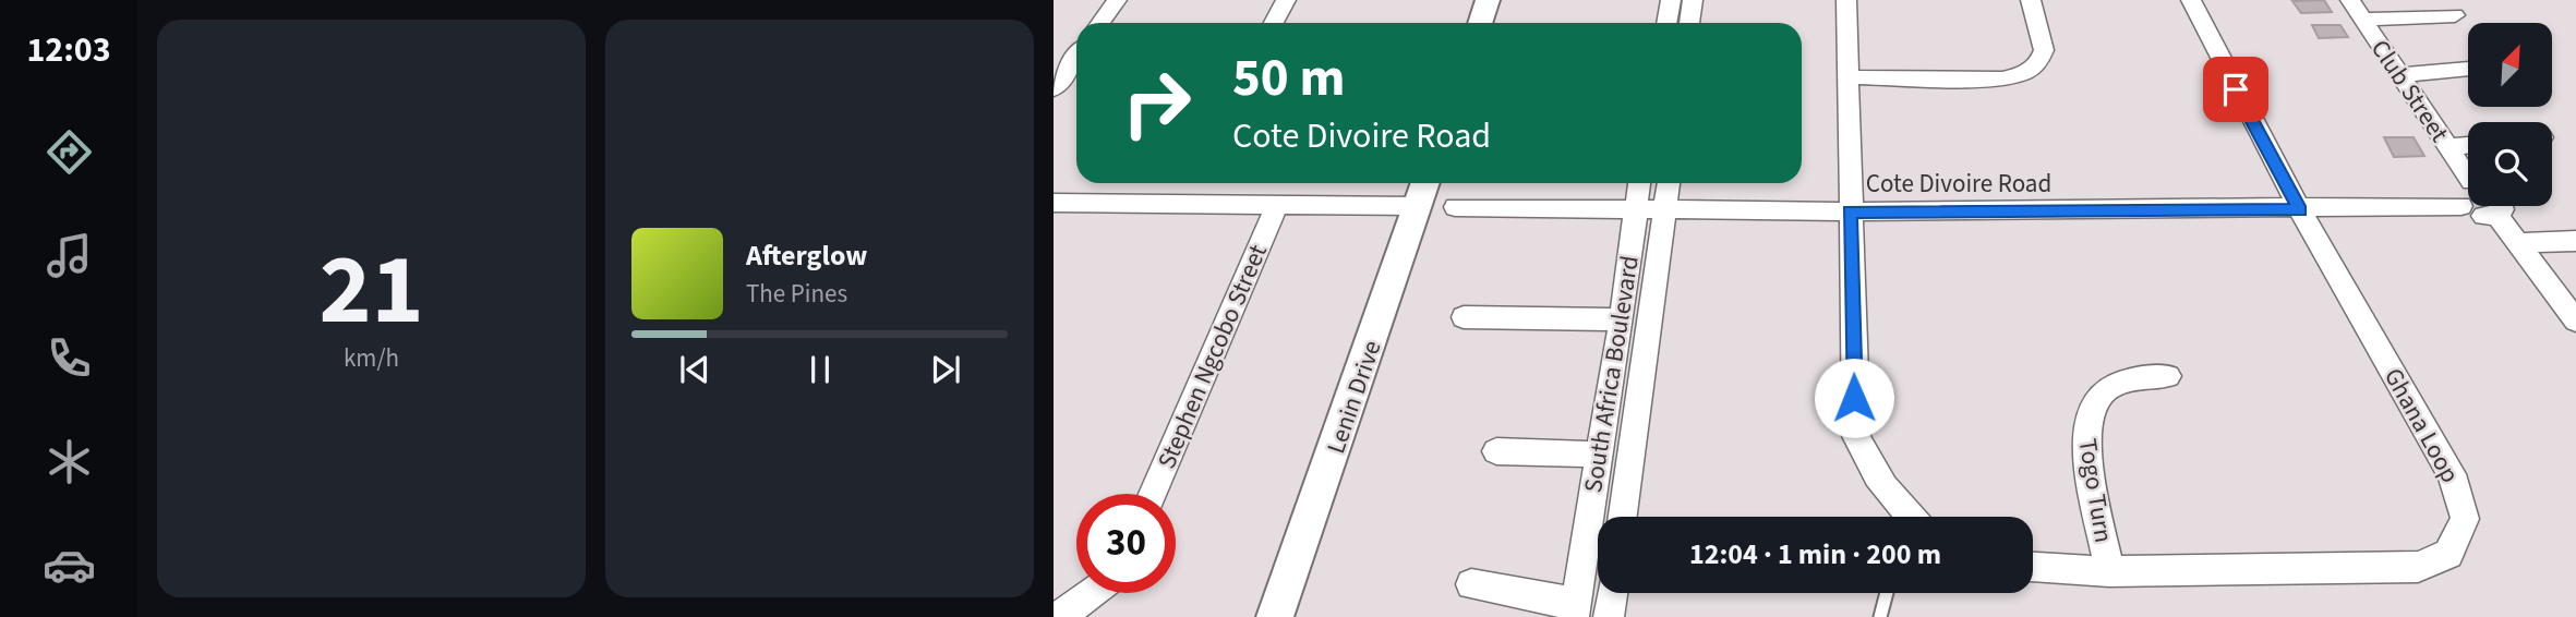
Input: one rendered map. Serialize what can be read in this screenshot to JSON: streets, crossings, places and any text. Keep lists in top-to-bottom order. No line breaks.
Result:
{"streets":{"street":["Club Street","Cote Divoire Road","Stephen Ngcobo Street","South Africa Boulevard","Lenin Drive","Ghana Loop","Togo Turn"]},"crossings":[["Cote Divoire Road","South Africa Boulevard"],["Cote Divoire Road","Ghana Loop"],["Ghana Loop","Togo Turn"]],"north":"top right","page":{"tabs":"12:03","tile":["21","km/h"],"turn":["50 m","Cote Divoire Road"],"song":["Afterglow","The Pines"],"limit":"30","trip":"12:04 · 1 min · 200 m"}}
